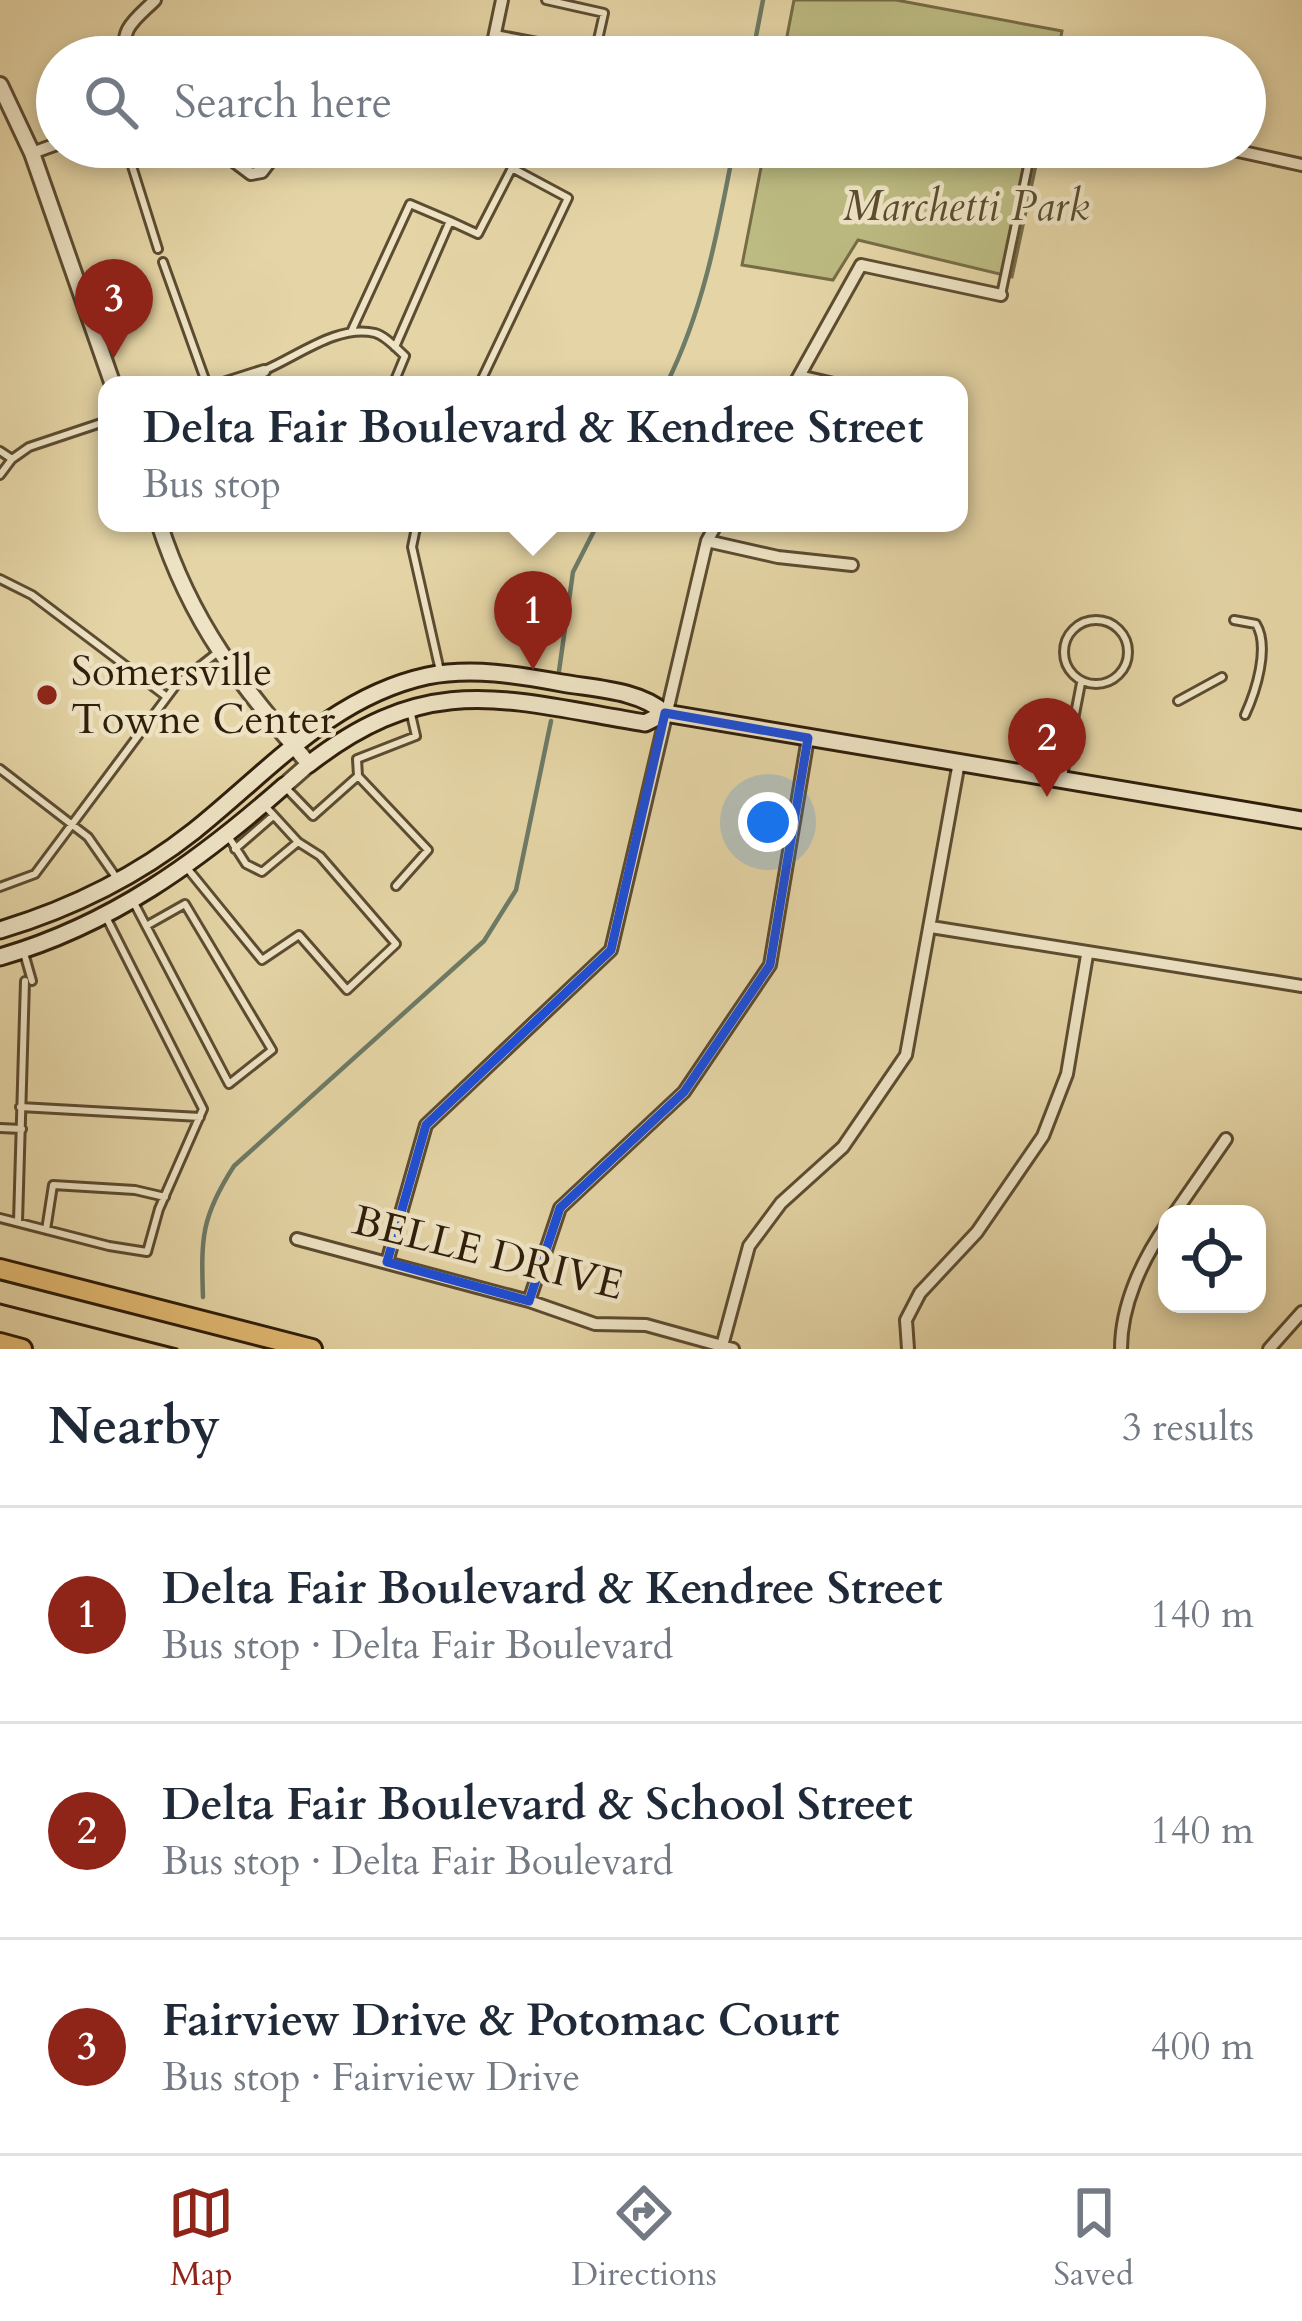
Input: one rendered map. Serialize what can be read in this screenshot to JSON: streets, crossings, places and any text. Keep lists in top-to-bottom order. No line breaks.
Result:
{"streets":{"street":["BELLE DRIVE"]},"parks":["Marchetti Park"],"places":["Somersville Towne Center"],"page":{"search":"Search here","pins":["3","1","2"],"popup":["Delta Fair Boulevard & Kendree Street","Bus stop"],"heading":["Nearby","3 results"],"list":[{"mark":"1","name":"Delta Fair Boulevard & Kendree Street","note":"Bus stop · Delta Fair Boulevard","value":"140 m"},{"mark":"2","name":"Delta Fair Boulevard & School Street","note":"Bus stop · Delta Fair Boulevard","value":"140 m"},{"mark":"3","name":"Fairview Drive & Potomac Court","note":"Bus stop · Fairview Drive","value":"400 m"}],"nav":["Map","Directions","Saved"]}}
